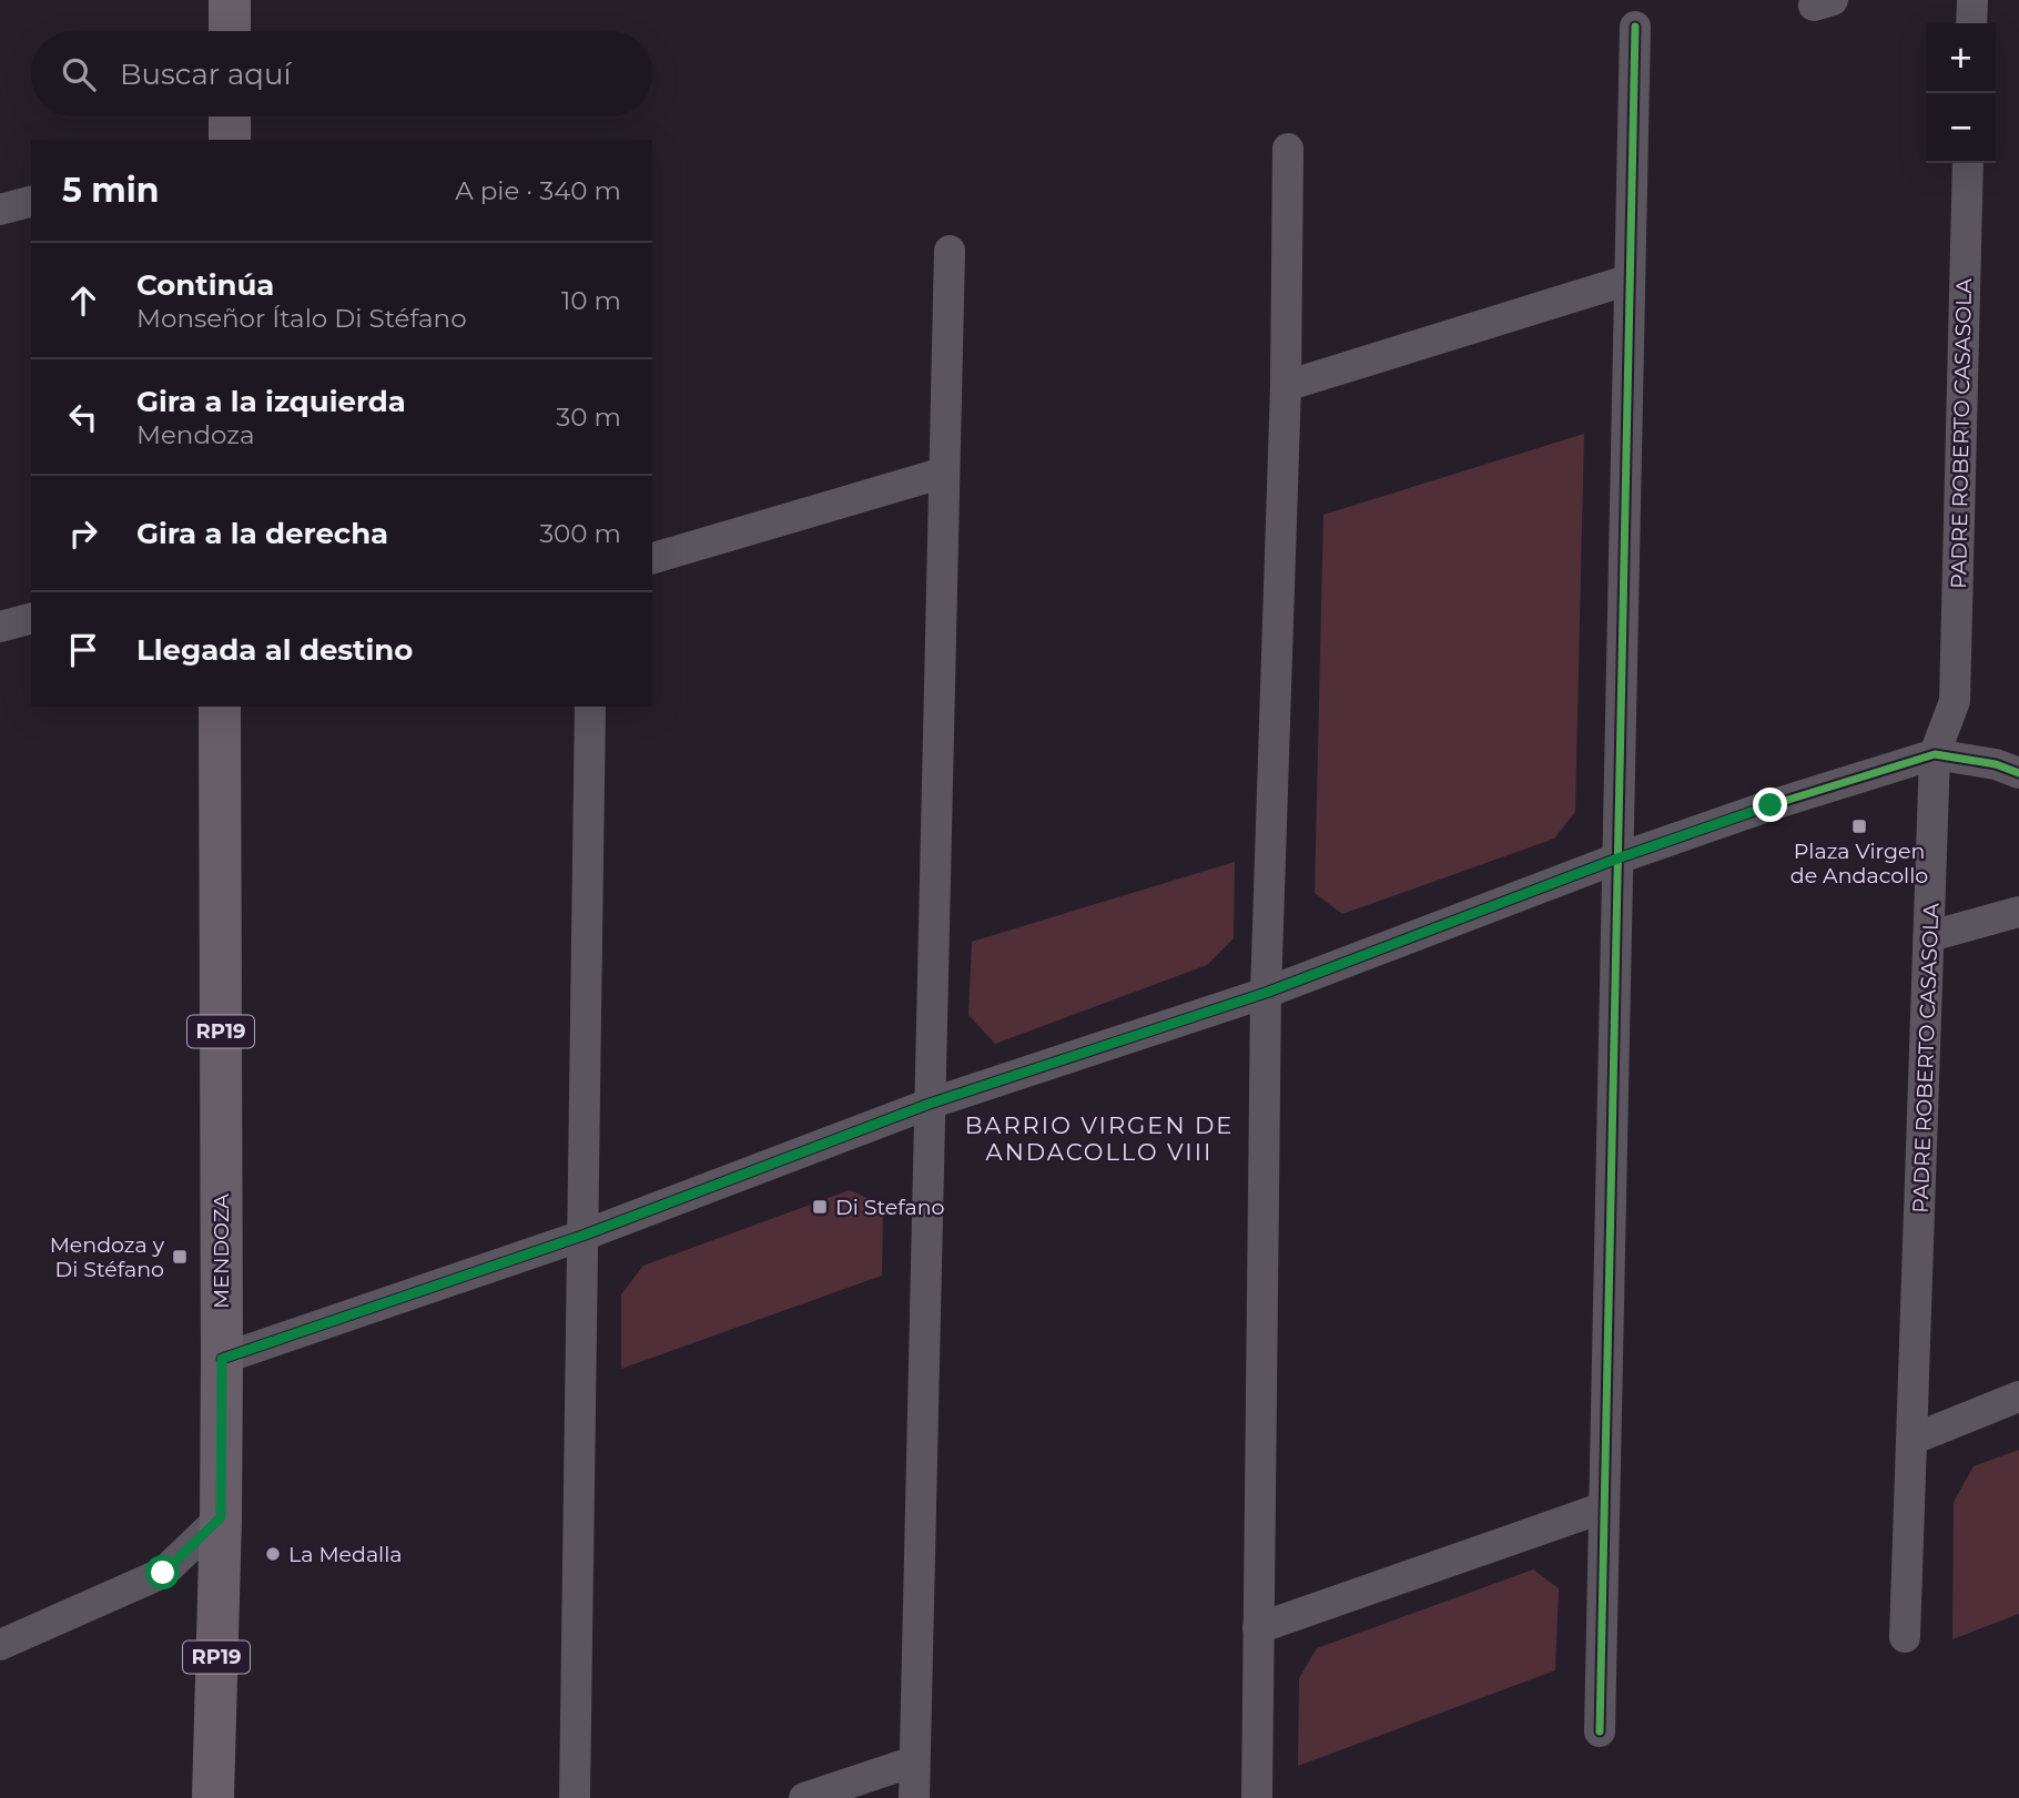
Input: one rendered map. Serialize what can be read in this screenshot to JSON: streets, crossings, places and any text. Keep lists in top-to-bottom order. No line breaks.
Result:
{"streets":{"main road":["RP19","MENDOZA"],"street":["PADRE ROBERTO CASASOLA"]},"districts":["BARRIO VIRGEN DE ANDACOLLO VIII"],"places":{"transit":["Plaza Virgen de Andacollo","Di Stefano","Mendoza y Di Stéfano"],"other":["La Medalla"]},"page":{"map_buttons":["+","−"],"search":"Buscar aquí","heading":["5 min","A pie · 340 m"],"list":[["Continúa","Monseñor Ítalo Di Stéfano","10 m"],["Gira a la izquierda","Mendoza","30 m"],["Gira a la derecha","300 m"],"Llegada al destino"]}}
